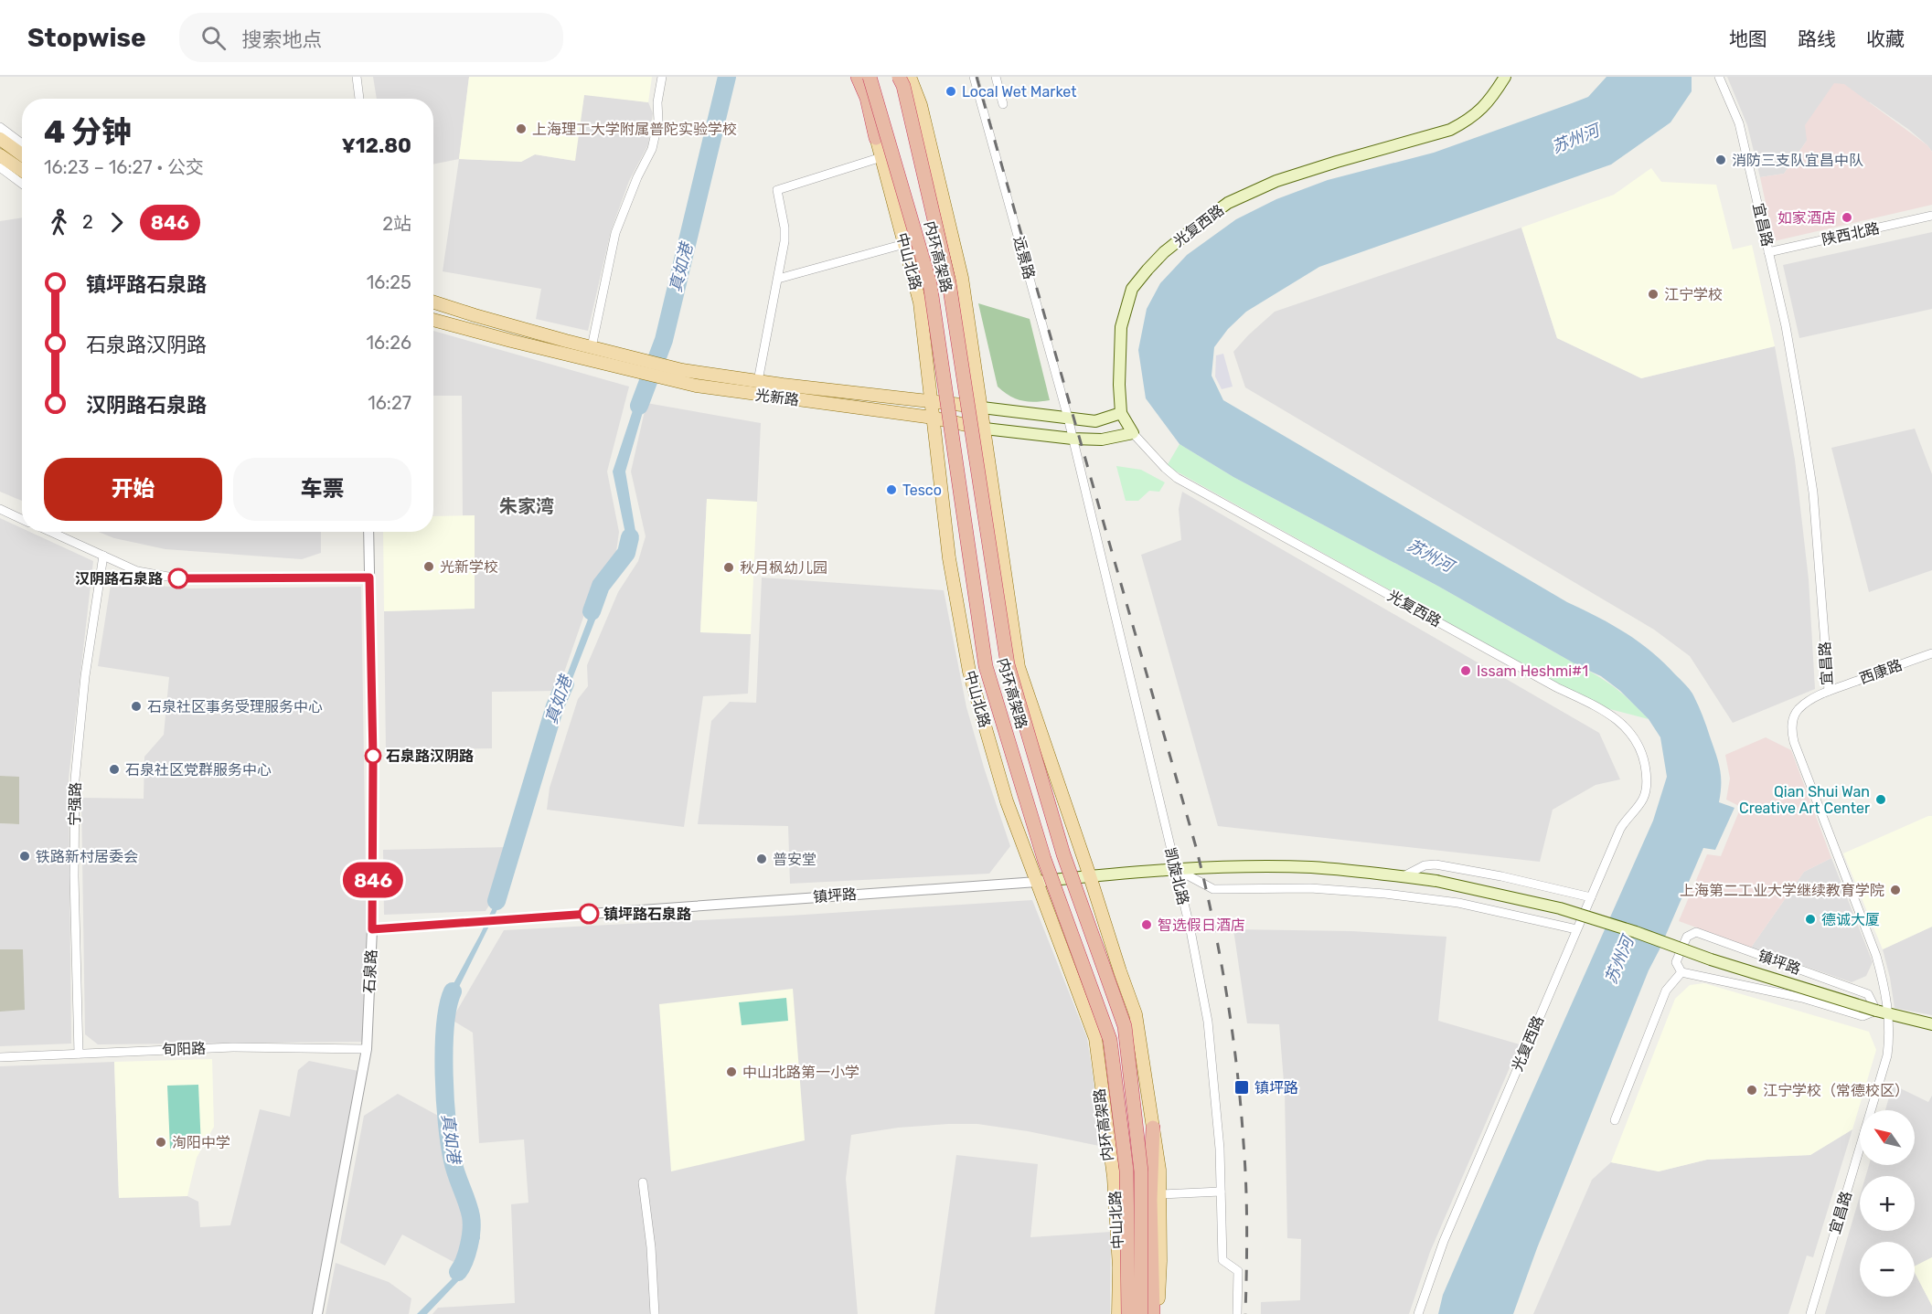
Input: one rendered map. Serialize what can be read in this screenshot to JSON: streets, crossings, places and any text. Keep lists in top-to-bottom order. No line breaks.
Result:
{"streets":{"highway":["内环高架路"],"main road":["光复西路","中山北路","光新路","镇坪路"],"street":["宜昌路","陕西北路","远景路","西康路","宁强路","凯旋北路","石泉路","旬阳路"]},"crossings":[["宜昌路","陕西北路"],["宜昌路","西康路"],["宜昌路","镇坪路"],["光复西路","光新路"],["远景路","光新路"],["远景路","凯旋北路"],["中山北路","光新路"],["中山北路","镇坪路"],["光新路","凯旋北路"],["宁强路","旬阳路"],["凯旋北路","镇坪路"],["镇坪路","石泉路"],["石泉路","旬阳路"]],"districts":["朱家湾"],"water":["苏州河","真如港"],"places":{"other":["Local Wet Market","上海理工大学附属普陀实验学校","消防三支队宜昌中队","如家酒店","江宁学校","Tesco","光新学校","秋月枫幼儿园","汉阴路石泉路","Issam Heshmi#1","石泉社区事务受理服务中心","石泉路汉阴路","石泉社区党群服务中心","Qian Shui Wan Creative Art Center","铁路新村居委会","普安堂","上海第二工业大学继续教育学院","镇坪路石泉路","德诚大厦","智选假日酒店","中山北路第一小学","江宁学校（常德校区）","洵阳中学"],"transit":["镇坪路"]},"lines":["bus line 846"],"north":"top left","page":{"header":"Stopwise","search":"搜索地点","nav":["地图","路线","收藏"],"on_map":"846","heading":["4 分钟","16:23 – 16:27 · 公交","¥12.80"],"legs":["2","846","2站"],"list":[{"name":"镇坪路石泉路","value":"16:25"},{"name":"石泉路汉阴路","value":"16:26"},{"name":"汉阴路石泉路","value":"16:27"}],"buttons":["开始","车票"],"map_buttons":["+","−"]}}
